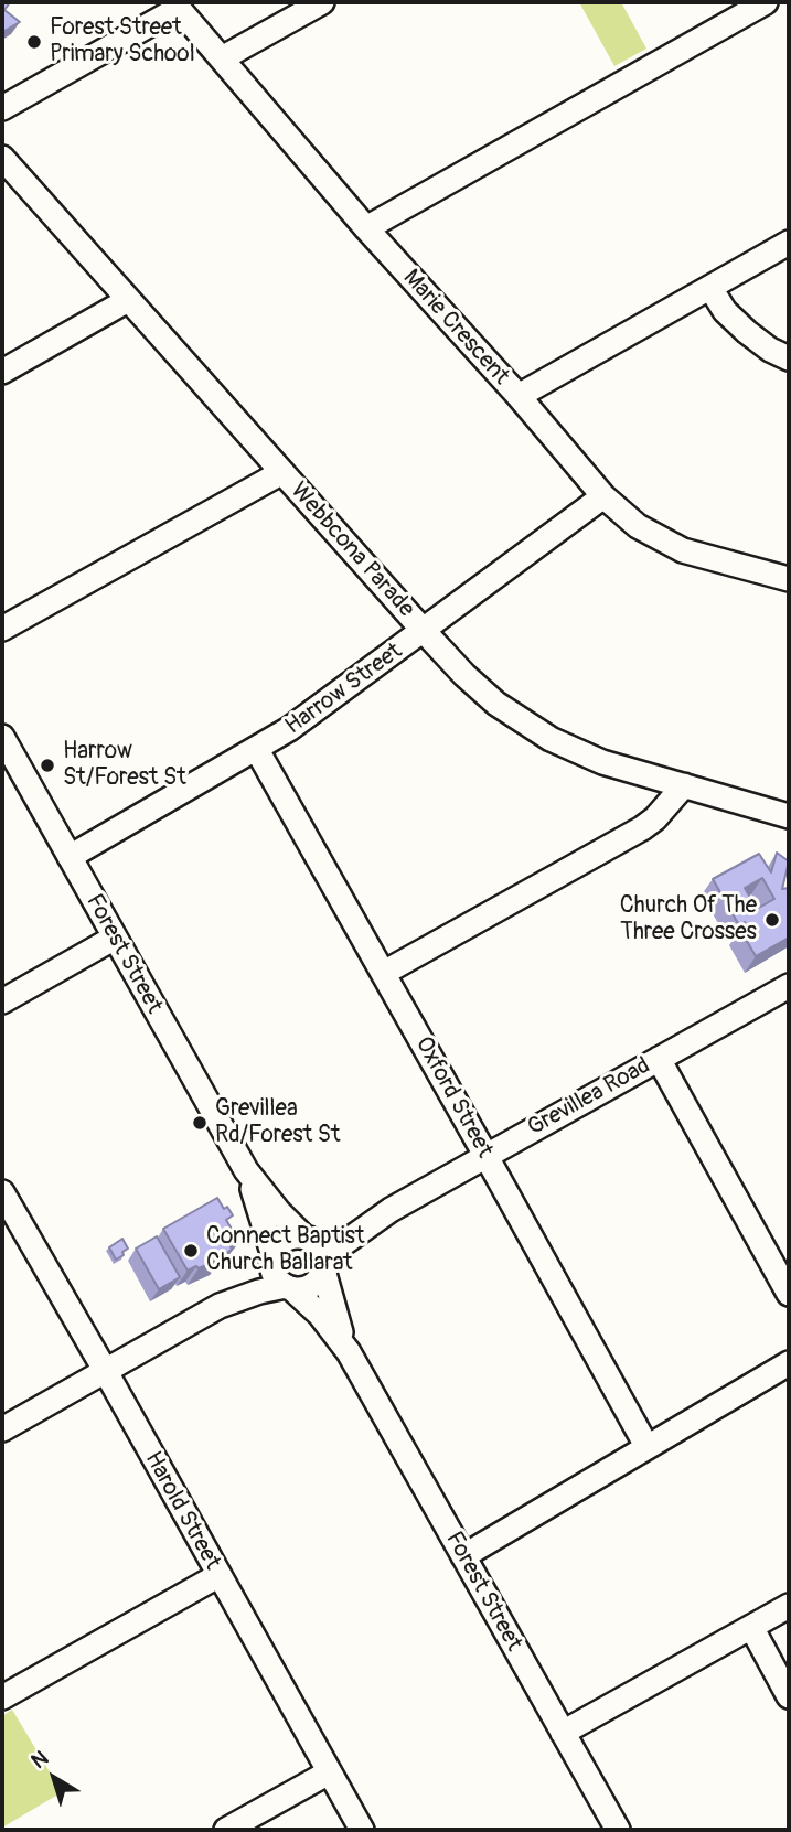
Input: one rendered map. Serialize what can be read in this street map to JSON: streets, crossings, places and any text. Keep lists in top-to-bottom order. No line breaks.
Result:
{"streets":{"street":["Marie Crescent","Webbcona Parade","Harrow Street","Forest Street","Oxford Street","Grevillea Road","Harold Street"]},"crossings":[["Marie Crescent","Harrow Street"],["Webbcona Parade","Harrow Street"],["Harrow Street","Forest Street"],["Harrow Street","Oxford Street"],["Forest Street","Grevillea Road"],["Oxford Street","Grevillea Road"],["Grevillea Road","Harold Street"]],"places":["Forest Street Primary School","Harrow St/Forest St","Church Of The Three Crosses","Grevillea Rd/Forest St","Connect Baptist Church Ballarat"],"north":"top left"}
